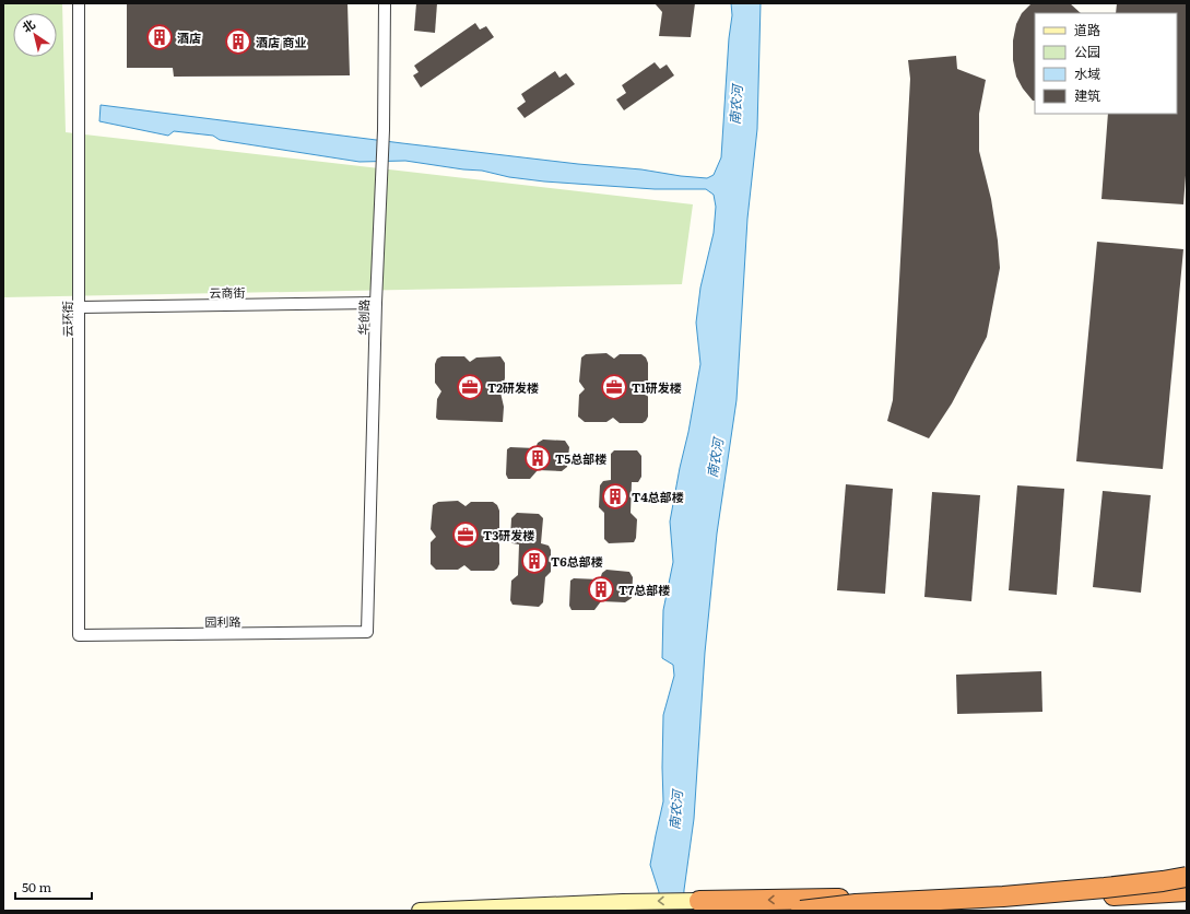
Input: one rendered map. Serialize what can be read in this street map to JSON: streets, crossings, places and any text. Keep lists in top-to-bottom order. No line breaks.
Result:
{"streets":{"street":["云商街","华创路","云环街","园利路"]},"crossings":[["云商街","华创路"],["云商街","云环街"],["华创路","园利路"],["云环街","园利路"]],"water":["南农河"],"places":{"building":["酒店","酒店 商业","T5总部楼","T4总部楼","T6总部楼","T7总部楼"],"office":["T2研发楼","T1研发楼","T3研发楼"]},"legend":["道路","公园","水域","建筑"],"scale_bar":"50 m","north":"top left"}
